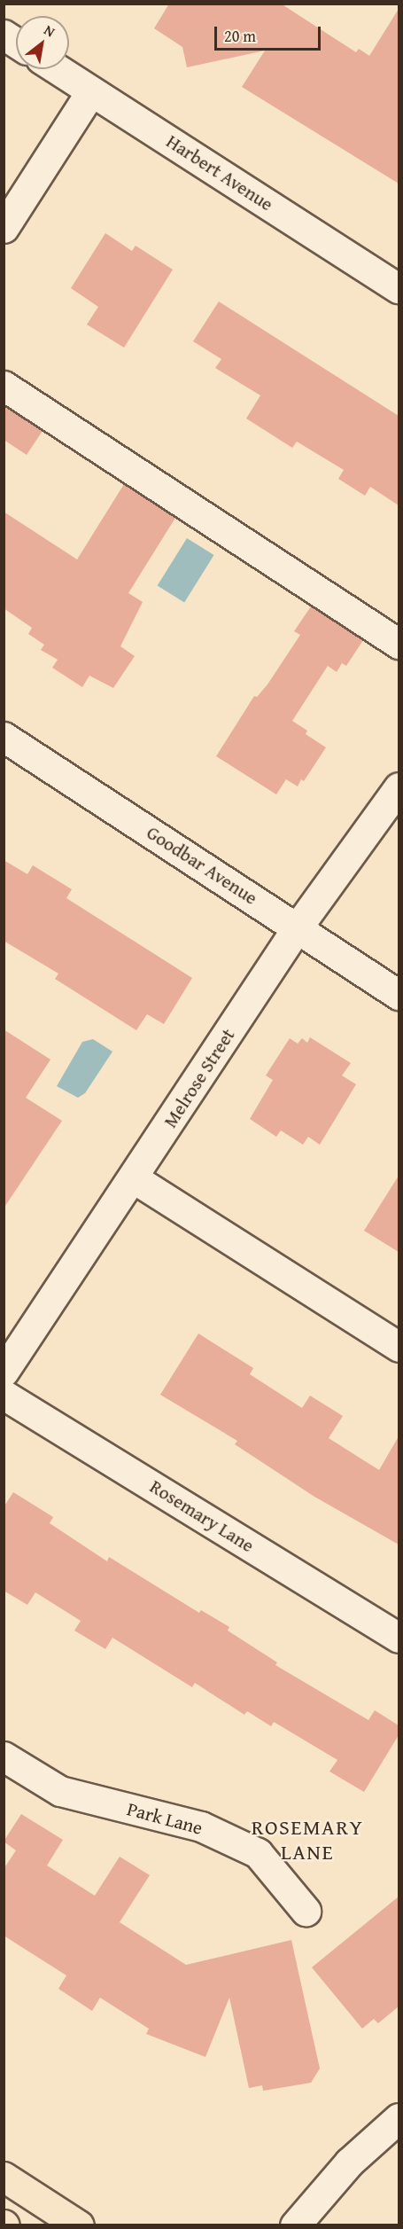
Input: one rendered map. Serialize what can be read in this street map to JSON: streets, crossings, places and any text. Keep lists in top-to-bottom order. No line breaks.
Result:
{"streets":{"street":["Harbert Avenue","Goodbar Avenue","Melrose Street","Rosemary Lane","Park Lane"]},"crossings":[["Goodbar Avenue","Melrose Street"]],"districts":["ROSEMARY LANE"],"scale_bar":"20 m","north":"top right"}
